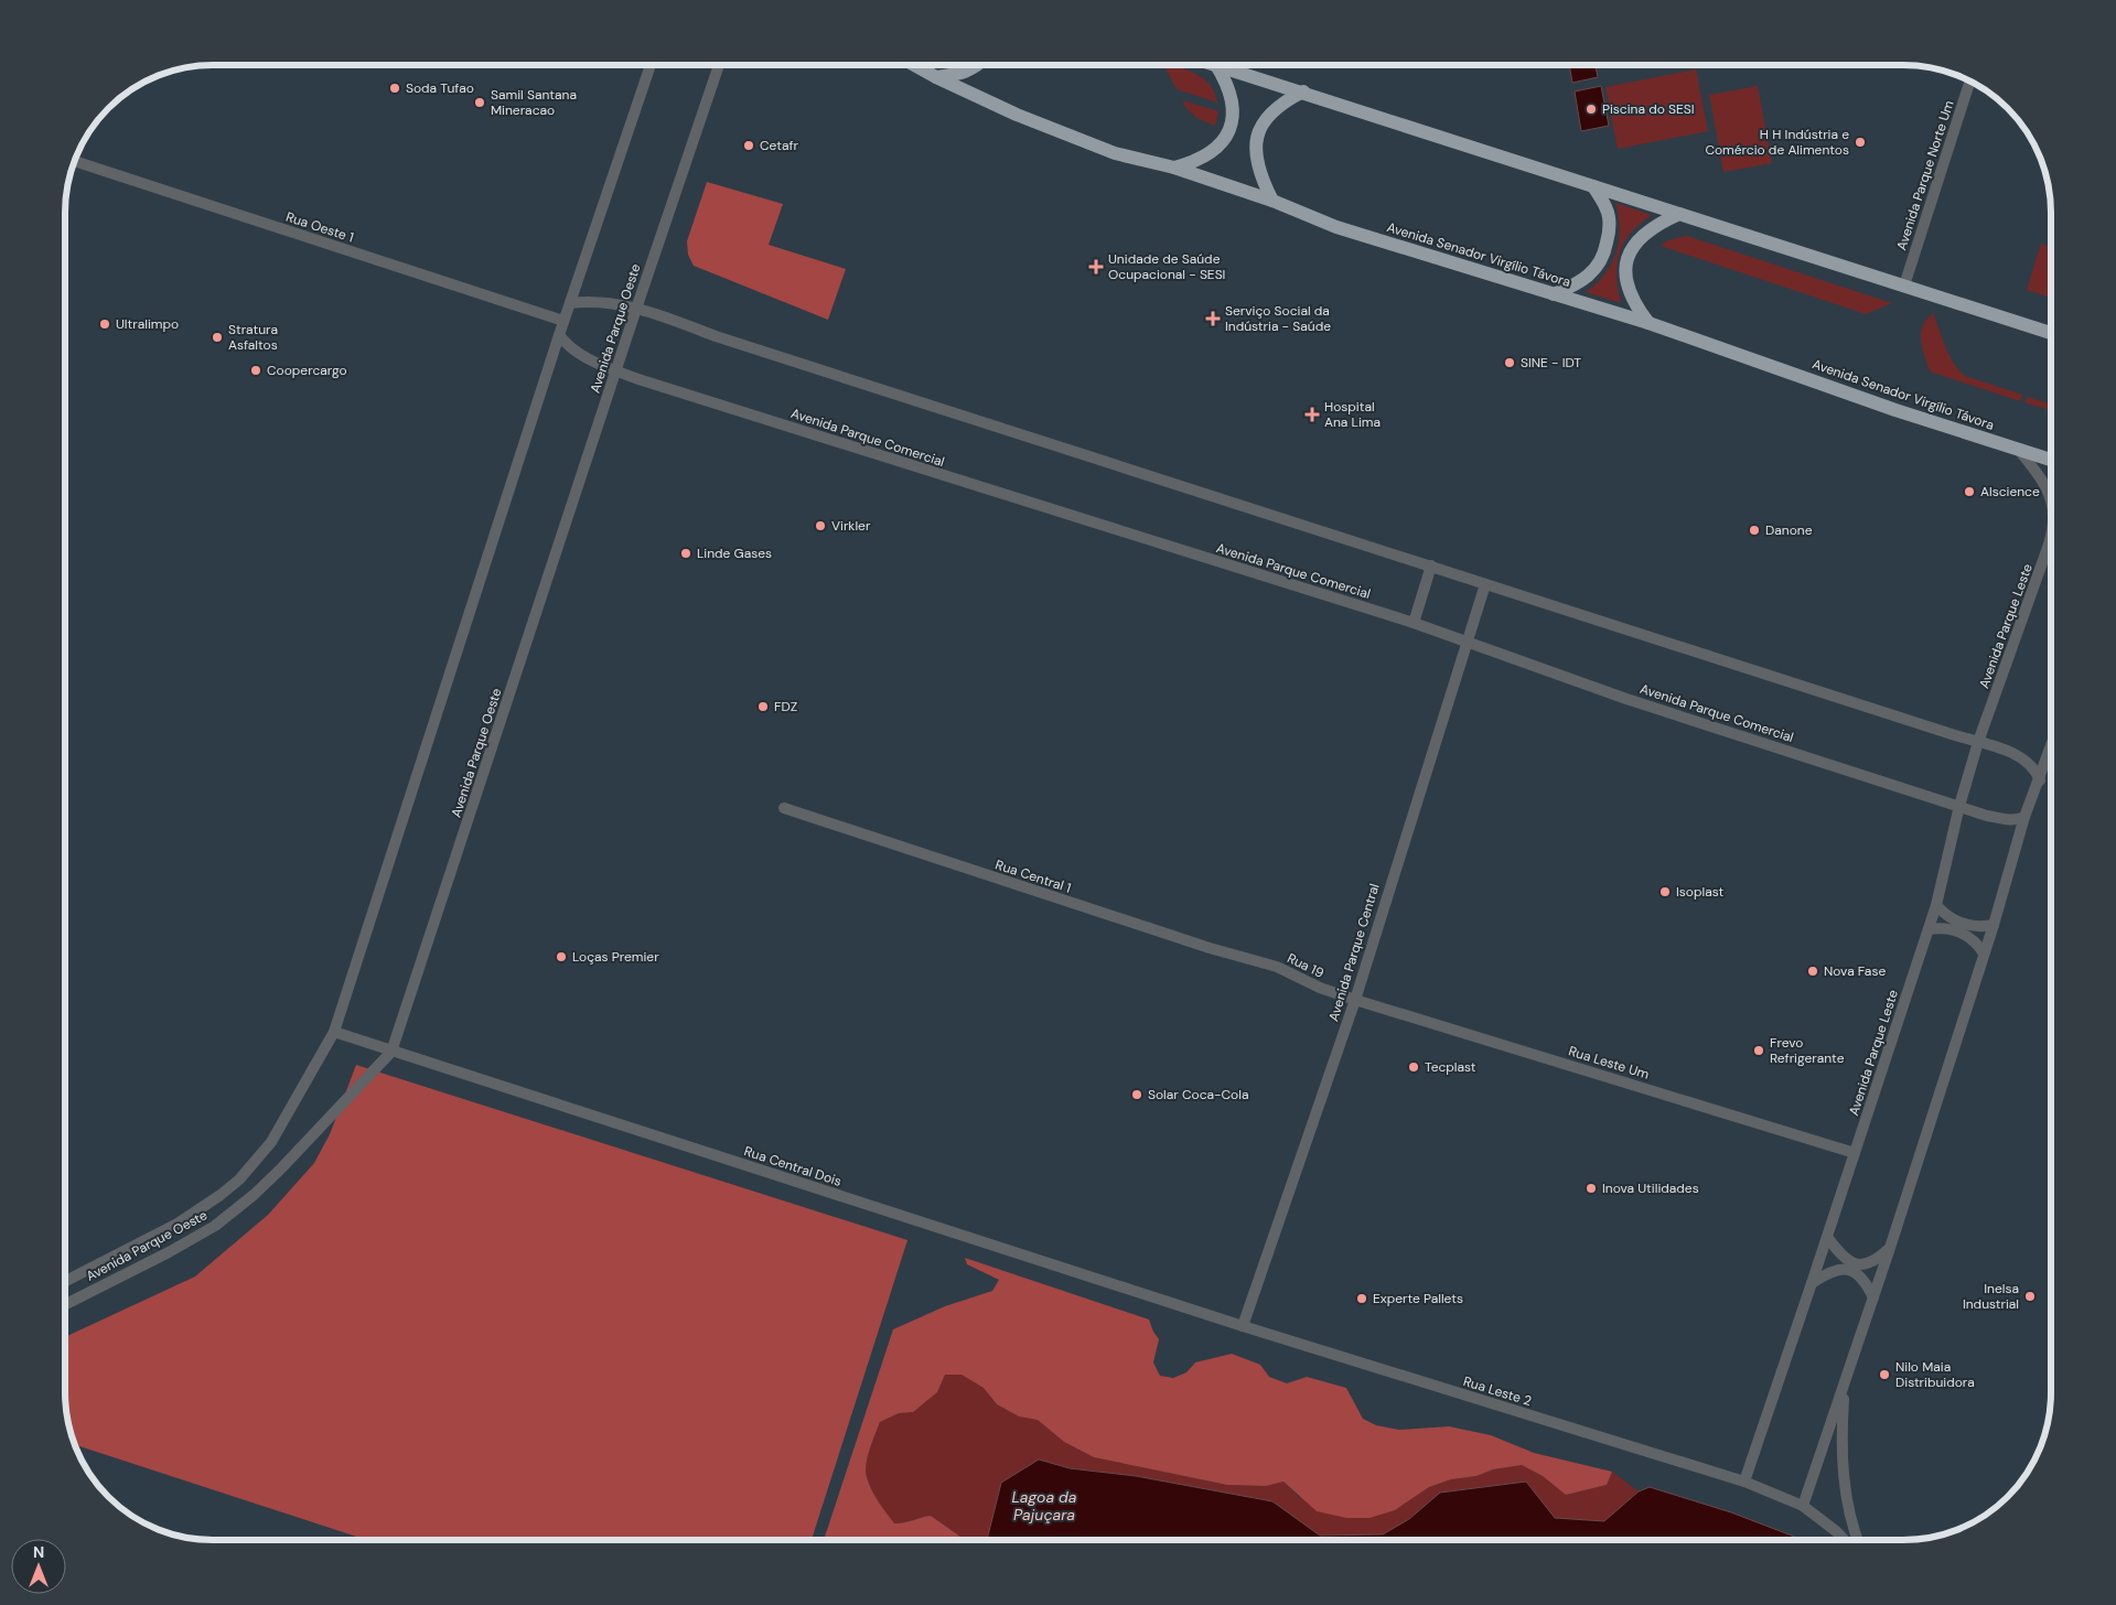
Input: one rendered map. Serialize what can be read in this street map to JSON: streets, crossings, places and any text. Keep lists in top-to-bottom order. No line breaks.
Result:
{"streets":{"main road":["Avenida Senador Virgílio Távora"],"street":["Avenida Parque Norte Um","Rua Oeste 1","Avenida Parque Oeste","Avenida Parque Comercial","Avenida Parque Leste","Rua Central 1","Avenida Parque Central","Rua 19","Rua Leste Um","Rua Central Dois","Rua Leste 2"]},"crossings":[["Rua Oeste 1","Avenida Parque Oeste"],["Avenida Senador Virgílio Távora","Avenida Parque Leste"],["Avenida Parque Oeste","Avenida Parque Comercial"],["Avenida Parque Oeste","Rua Central Dois"],["Avenida Parque Comercial","Avenida Parque Leste"],["Avenida Parque Comercial","Avenida Parque Central"],["Avenida Parque Leste","Rua Leste Um"],["Avenida Parque Leste","Rua Leste 2"],["Rua Central 1","Rua 19"],["Avenida Parque Central","Rua 19"],["Avenida Parque Central","Rua Leste Um"],["Avenida Parque Central","Rua Central Dois"],["Avenida Parque Central","Rua Leste 2"],["Rua 19","Rua Leste Um"],["Rua Central Dois","Rua Leste 2"]],"water":["Lagoa da Pajuçara"],"places":{"other":["Soda Tufao","Samil Santana Mineracao","Piscina do SESI","H H Indústria e Comércio de Alimentos","Cetafr","Ultralimpo","Stratura Asfaltos","SINE - IDT","Coopercargo","Alscience","Virkler","Danone","Linde Gases","FDZ","Isoplast","Loças Premier","Nova Fase","Frevo Refrigerante","Tecplast","Solar Coca-Cola","Inova Utilidades","Inelsa Industrial","Experte Pallets","Nilo Maia Distribuidora"],"health":["Unidade de Saúde Ocupacional - SESI","Serviço Social da Indústria - Saúde","Hospital Ana Lima"]},"north":"top"}
